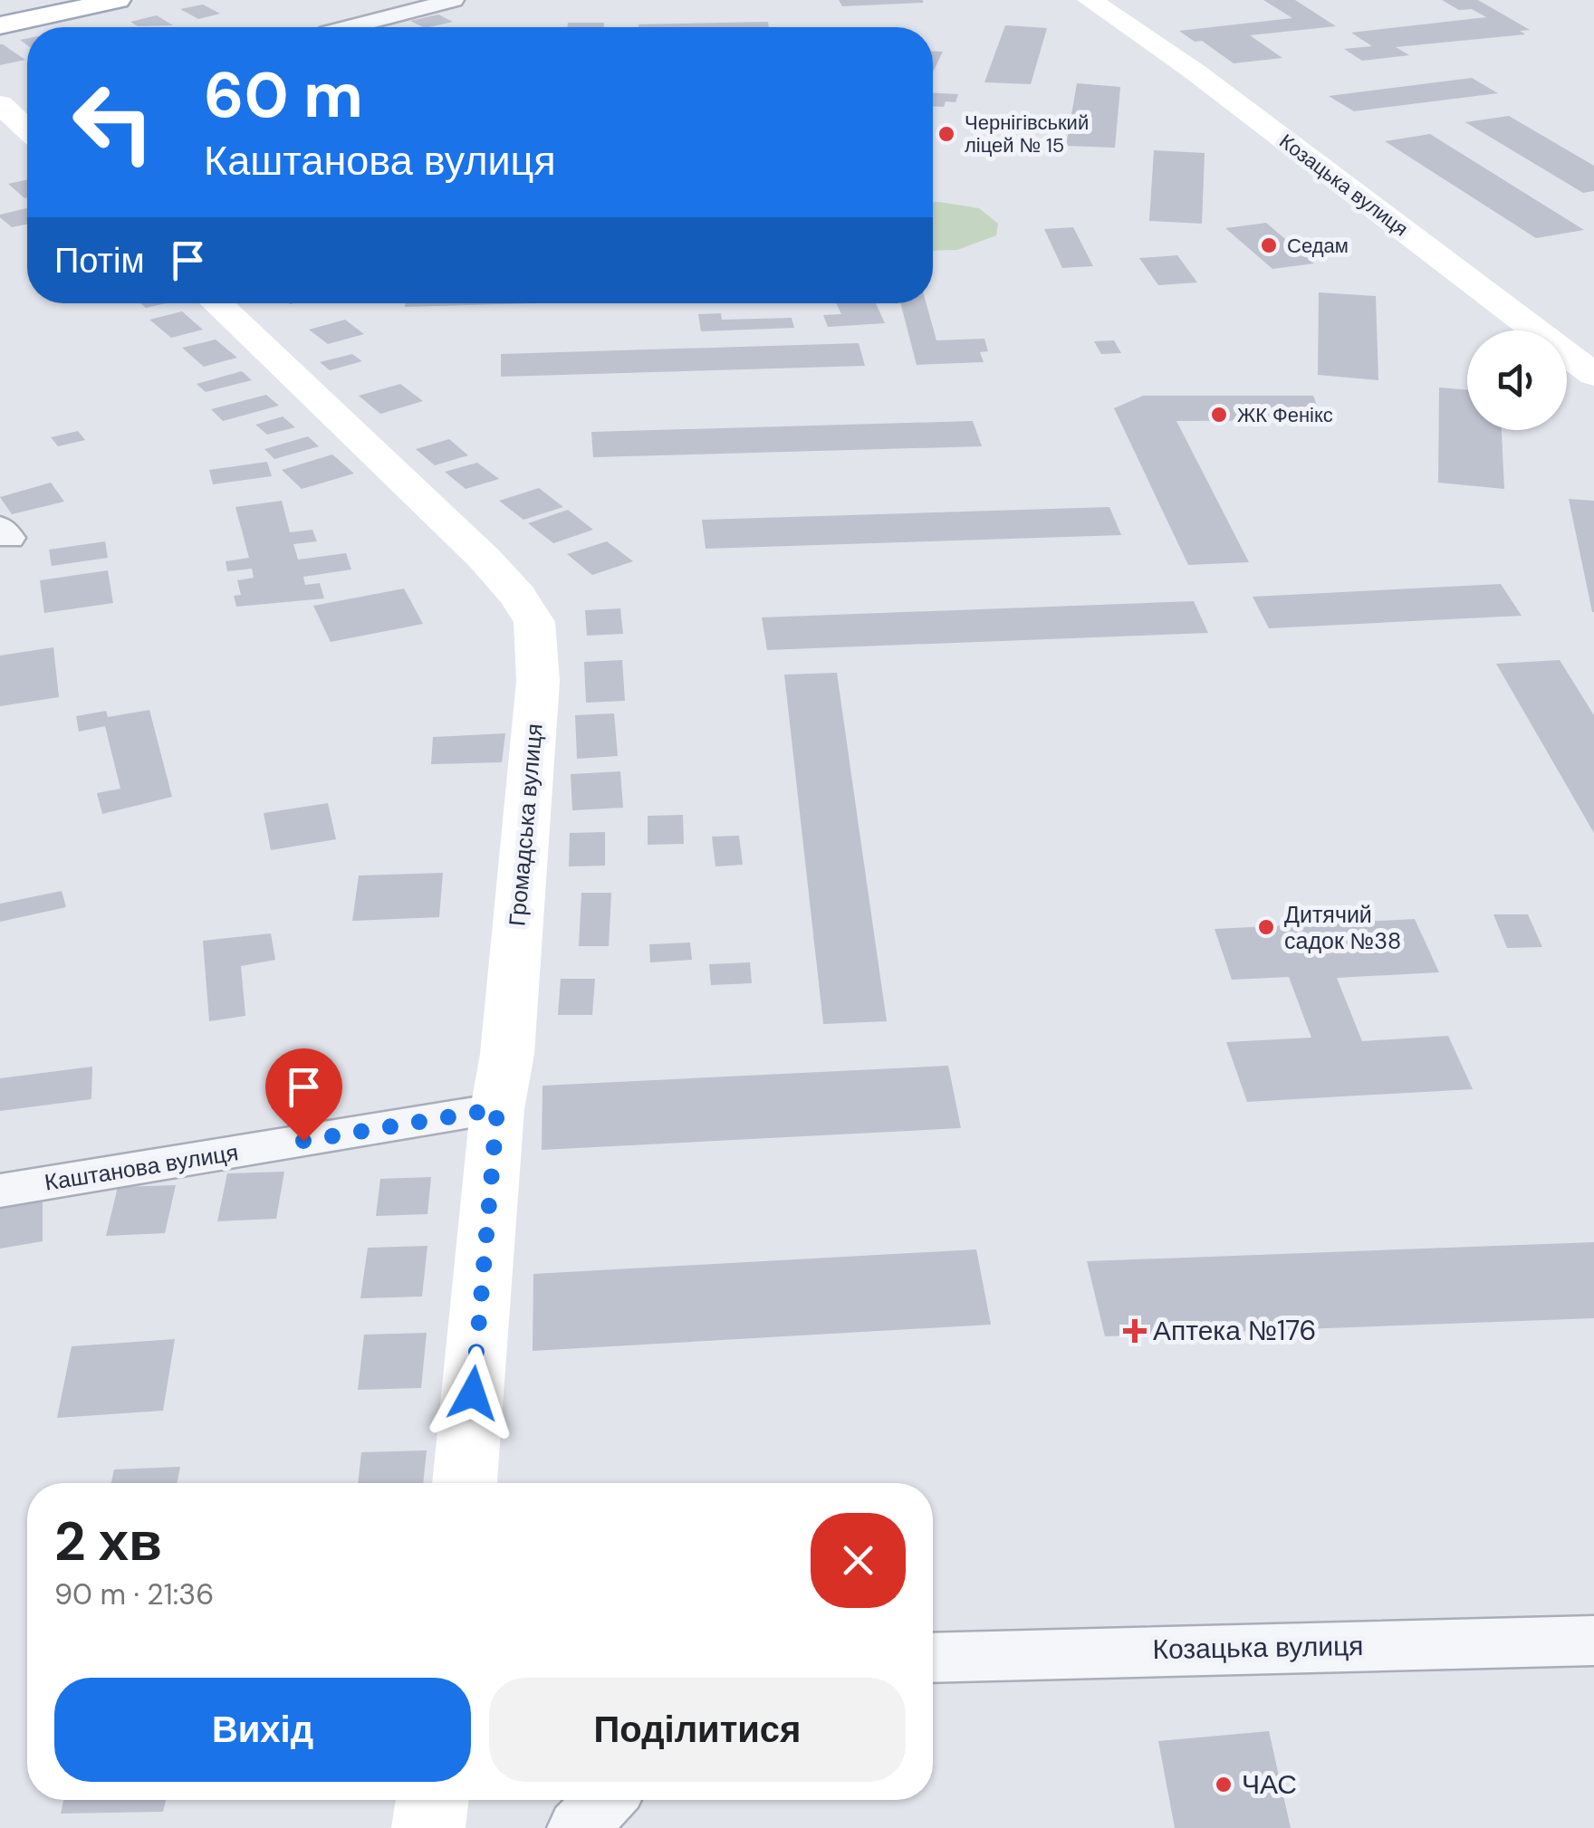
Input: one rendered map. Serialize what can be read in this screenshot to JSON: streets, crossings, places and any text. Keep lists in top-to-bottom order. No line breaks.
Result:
{"streets":{"street":["Козацька вулиця","Громадська вулиця","Каштанова вулиця"]},"crossings":[["Громадська вулиця","Каштанова вулиця"]],"places":{"other":["Чернігівський ліцей № 15","Седам","ЖК Фенікс","Дитячий садок №38","ЧАС"],"health":["Аптека №176"]},"page":{"turn":["60 m","Каштанова вулиця"],"then":"Потім","heading":["2 хв","90 m · 21:36"],"buttons":["Вихід","Поділитися"]}}
